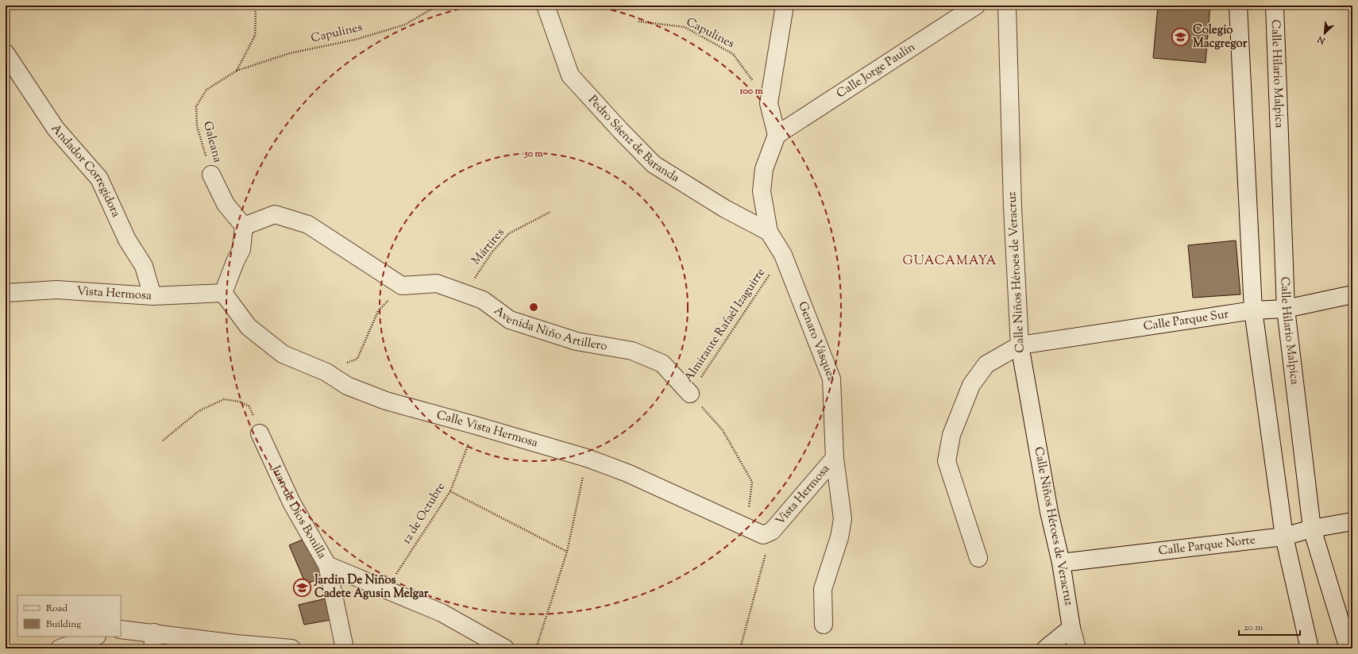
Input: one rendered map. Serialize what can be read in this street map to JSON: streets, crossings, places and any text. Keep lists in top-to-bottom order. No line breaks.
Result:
{"streets":{"street":["Calle Jorge Paulín","Calle Hilario Malpica","Pedro Sáenz de Baranda","Andador Corregidora","Calle Niños Héroes de Veracruz","Vista Hermosa","Calle Parque Sur","Avenida Niño Artillero","Genaro Vásquez","Calle Vista Hermosa","Juan de Dios Bonilla","Calle Parque Norte"],"path":["Capulines","Galeana","Mártires","Almirante Rafaél Izaguirre","12 de Octubre"]},"crossings":[["Capulines","Galeana"],["Calle Hilario Malpica","Calle Parque Sur"],["Calle Hilario Malpica","Calle Parque Norte"],["Pedro Sáenz de Baranda","Genaro Vásquez"],["Andador Corregidora","Vista Hermosa"],["Mártires","Avenida Niño Artillero"],["Calle Niños Héroes de Veracruz","Calle Parque Sur"],["Calle Niños Héroes de Veracruz","Calle Parque Norte"],["Vista Hermosa","Almirante Rafaél Izaguirre"],["Vista Hermosa","Genaro Vásquez"],["Vista Hermosa","Calle Vista Hermosa"],["Almirante Rafaél Izaguirre","Avenida Niño Artillero"],["Almirante Rafaél Izaguirre","Genaro Vásquez"],["Almirante Rafaél Izaguirre","Calle Vista Hermosa"],["Calle Vista Hermosa","12 de Octubre"]],"districts":["GUACAMAYA"],"places":{"school or university":["Colegio Macgregor","Jardin De Niños Cadete Agusin Melgar"]},"legend":["Road","Building"],"scale_bar":"20 m","north":"bottom left","rings":["100 m","50 m"]}
